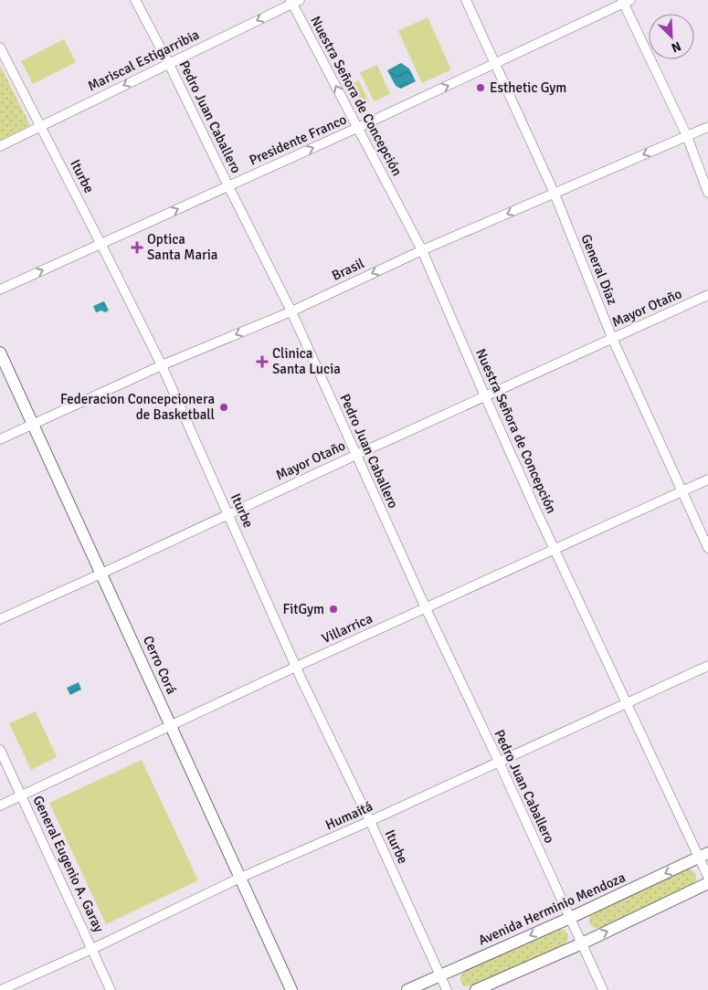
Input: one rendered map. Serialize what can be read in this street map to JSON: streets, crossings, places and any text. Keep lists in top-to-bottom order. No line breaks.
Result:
{"streets":{"street":["Mariscal Estigarribia","Nuestra Señora de Concepción","Pedro Juan Caballero","Presidente Franco","Iturbe","Brasil","General Díaz","Mayor Otaño","Villarrica","Cerro Corá","Humaitá","General Eugenio A. Garay","Avenida Herminio Mendoza"]},"crossings":[["Mariscal Estigarribia","Nuestra Señora de Concepción"],["Mariscal Estigarribia","Pedro Juan Caballero"],["Mariscal Estigarribia","Iturbe"],["Nuestra Señora de Concepción","Presidente Franco"],["Nuestra Señora de Concepción","Brasil"],["Nuestra Señora de Concepción","Mayor Otaño"],["Nuestra Señora de Concepción","Villarrica"],["Nuestra Señora de Concepción","Humaitá"],["Nuestra Señora de Concepción","Avenida Herminio Mendoza"],["Pedro Juan Caballero","Presidente Franco"],["Pedro Juan Caballero","Brasil"],["Pedro Juan Caballero","Mayor Otaño"],["Pedro Juan Caballero","Villarrica"],["Pedro Juan Caballero","Humaitá"],["Pedro Juan Caballero","Avenida Herminio Mendoza"],["Presidente Franco","Iturbe"],["Presidente Franco","General Díaz"],["Iturbe","Brasil"],["Iturbe","Mayor Otaño"],["Iturbe","Villarrica"],["Iturbe","Humaitá"],["Iturbe","Avenida Herminio Mendoza"],["Brasil","General Díaz"],["Brasil","Cerro Corá"],["General Díaz","Mayor Otaño"],["General Díaz","Villarrica"],["Mayor Otaño","Cerro Corá"],["Villarrica","Cerro Corá"],["Villarrica","General Eugenio A. Garay"],["Cerro Corá","Humaitá"],["Humaitá","General Eugenio A. Garay"]],"one_way":["Mariscal Estigarribia","Presidente Franco","Brasil"],"places":{"other":["Esthetic Gym","Federacion Concepcionera de Basketball","FitGym"],"health":["Optica Santa Maria","Clinica Santa Lucia"]},"north":"bottom right"}
